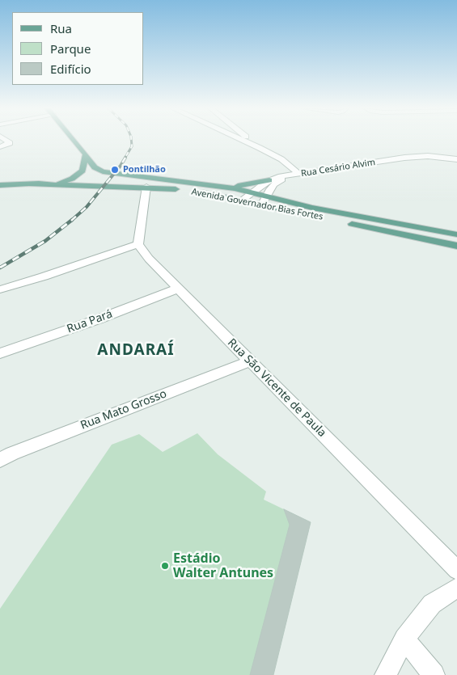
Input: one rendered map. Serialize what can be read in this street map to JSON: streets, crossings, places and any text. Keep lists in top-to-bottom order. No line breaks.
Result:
{"streets":{"main road":["Avenida Governador Bias Fortes"],"street":["Rua Cesário Alvim","Rua Pará","Rua São Vicente de Paula","Rua Mato Grosso"]},"crossings":[["Rua Pará","Rua São Vicente de Paula"],["Rua São Vicente de Paula","Rua Mato Grosso"]],"districts":["ANDARAÍ"],"places":["Pontilhão","Estádio Walter Antunes"],"legend":["Rua","Parque","Edifício"]}
